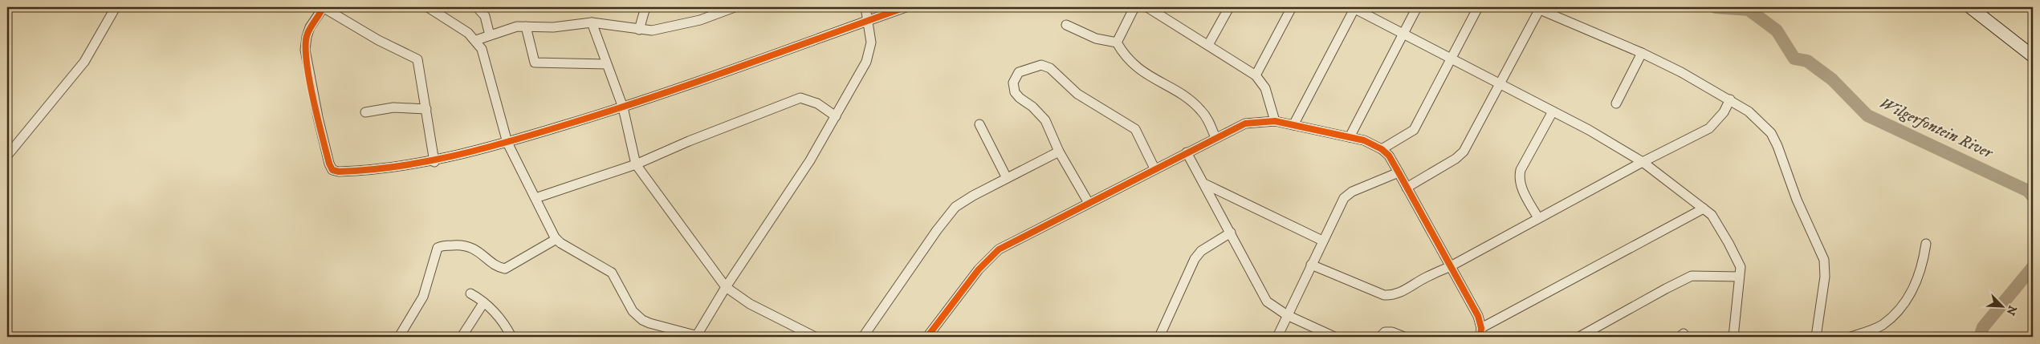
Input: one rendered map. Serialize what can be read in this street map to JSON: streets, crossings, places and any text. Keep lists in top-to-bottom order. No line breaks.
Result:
{"water":["Wilgerfontein River"],"north":"bottom right"}
